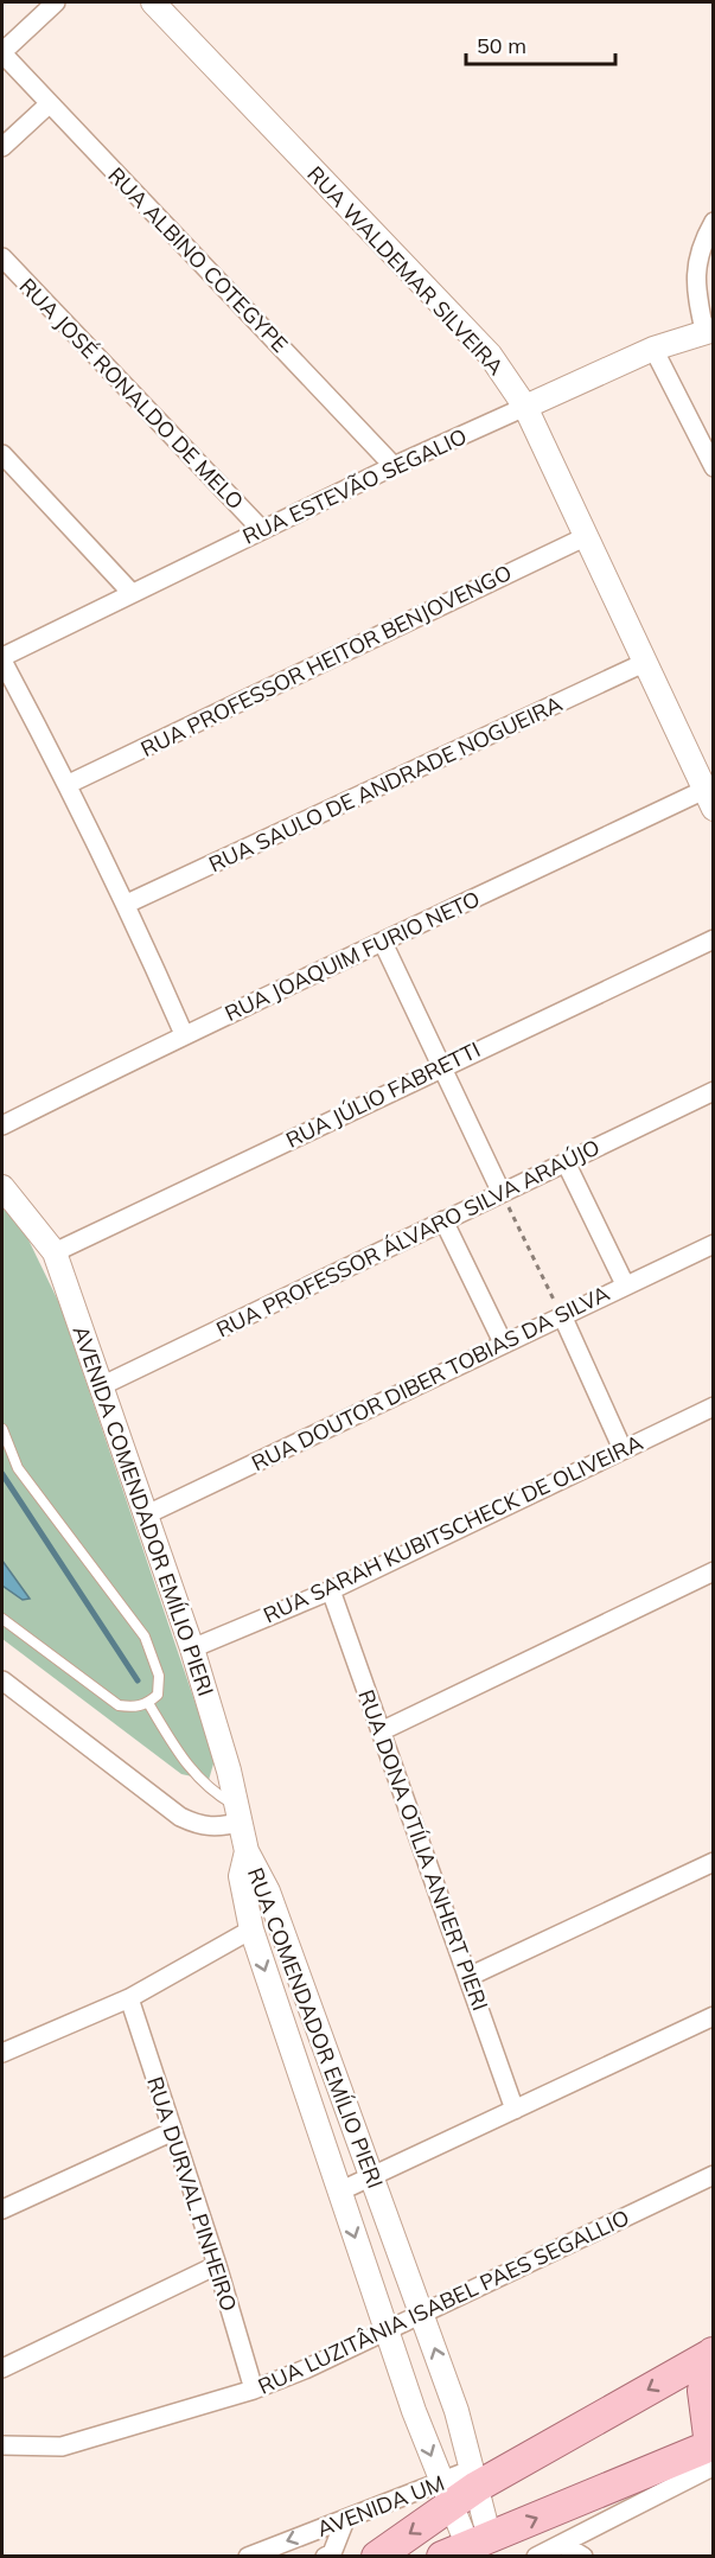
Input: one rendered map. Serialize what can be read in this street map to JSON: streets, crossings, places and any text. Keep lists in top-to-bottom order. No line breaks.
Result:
{"streets":{"street":["RUA ALBINO COTEGYPE","RUA WALDEMAR SILVEIRA","RUA JOSÉ RONALDO DE MELO","RUA ESTEVÃO SEGALIO","RUA PROFESSOR HEITOR BENJOVENGO","RUA SAULO DE ANDRADE NOGUEIRA","RUA JOAQUIM FURIO NETO","RUA JÚLIO FABRETTI","RUA PROFESSOR ÁLVARO SILVA ARAÚJO","RUA DOUTOR DIBER TOBIAS DA SILVA","AVENIDA COMENDADOR EMÍLIO PIERI","RUA SARAH KUBITSCHECK DE OLIVEIRA","RUA DONA OTÍLIA ANHERT PIERI","RUA COMENDADOR EMÍLIO PIERI","RUA DURVAL PINHEIRO","RUA LUZITÂNIA ISABEL PAES SEGALLIO","AVENIDA UM"]},"crossings":[["RUA ALBINO COTEGYPE","RUA ESTEVÃO SEGALIO"],["RUA WALDEMAR SILVEIRA","RUA ESTEVÃO SEGALIO"],["RUA WALDEMAR SILVEIRA","RUA PROFESSOR HEITOR BENJOVENGO"],["RUA WALDEMAR SILVEIRA","RUA SAULO DE ANDRADE NOGUEIRA"],["RUA WALDEMAR SILVEIRA","RUA JOAQUIM FURIO NETO"],["RUA JOSÉ RONALDO DE MELO","RUA ESTEVÃO SEGALIO"],["RUA JÚLIO FABRETTI","AVENIDA COMENDADOR EMÍLIO PIERI"],["RUA PROFESSOR ÁLVARO SILVA ARAÚJO","AVENIDA COMENDADOR EMÍLIO PIERI"],["RUA DOUTOR DIBER TOBIAS DA SILVA","AVENIDA COMENDADOR EMÍLIO PIERI"],["AVENIDA COMENDADOR EMÍLIO PIERI","RUA SARAH KUBITSCHECK DE OLIVEIRA"],["AVENIDA COMENDADOR EMÍLIO PIERI","RUA COMENDADOR EMÍLIO PIERI"],["RUA SARAH KUBITSCHECK DE OLIVEIRA","RUA DONA OTÍLIA ANHERT PIERI"],["RUA COMENDADOR EMÍLIO PIERI","RUA LUZITÂNIA ISABEL PAES SEGALLIO"],["RUA COMENDADOR EMÍLIO PIERI","AVENIDA UM"],["RUA DURVAL PINHEIRO","RUA LUZITÂNIA ISABEL PAES SEGALLIO"]],"one_way":["AVENIDA UM"],"scale_bar":"50 m"}
